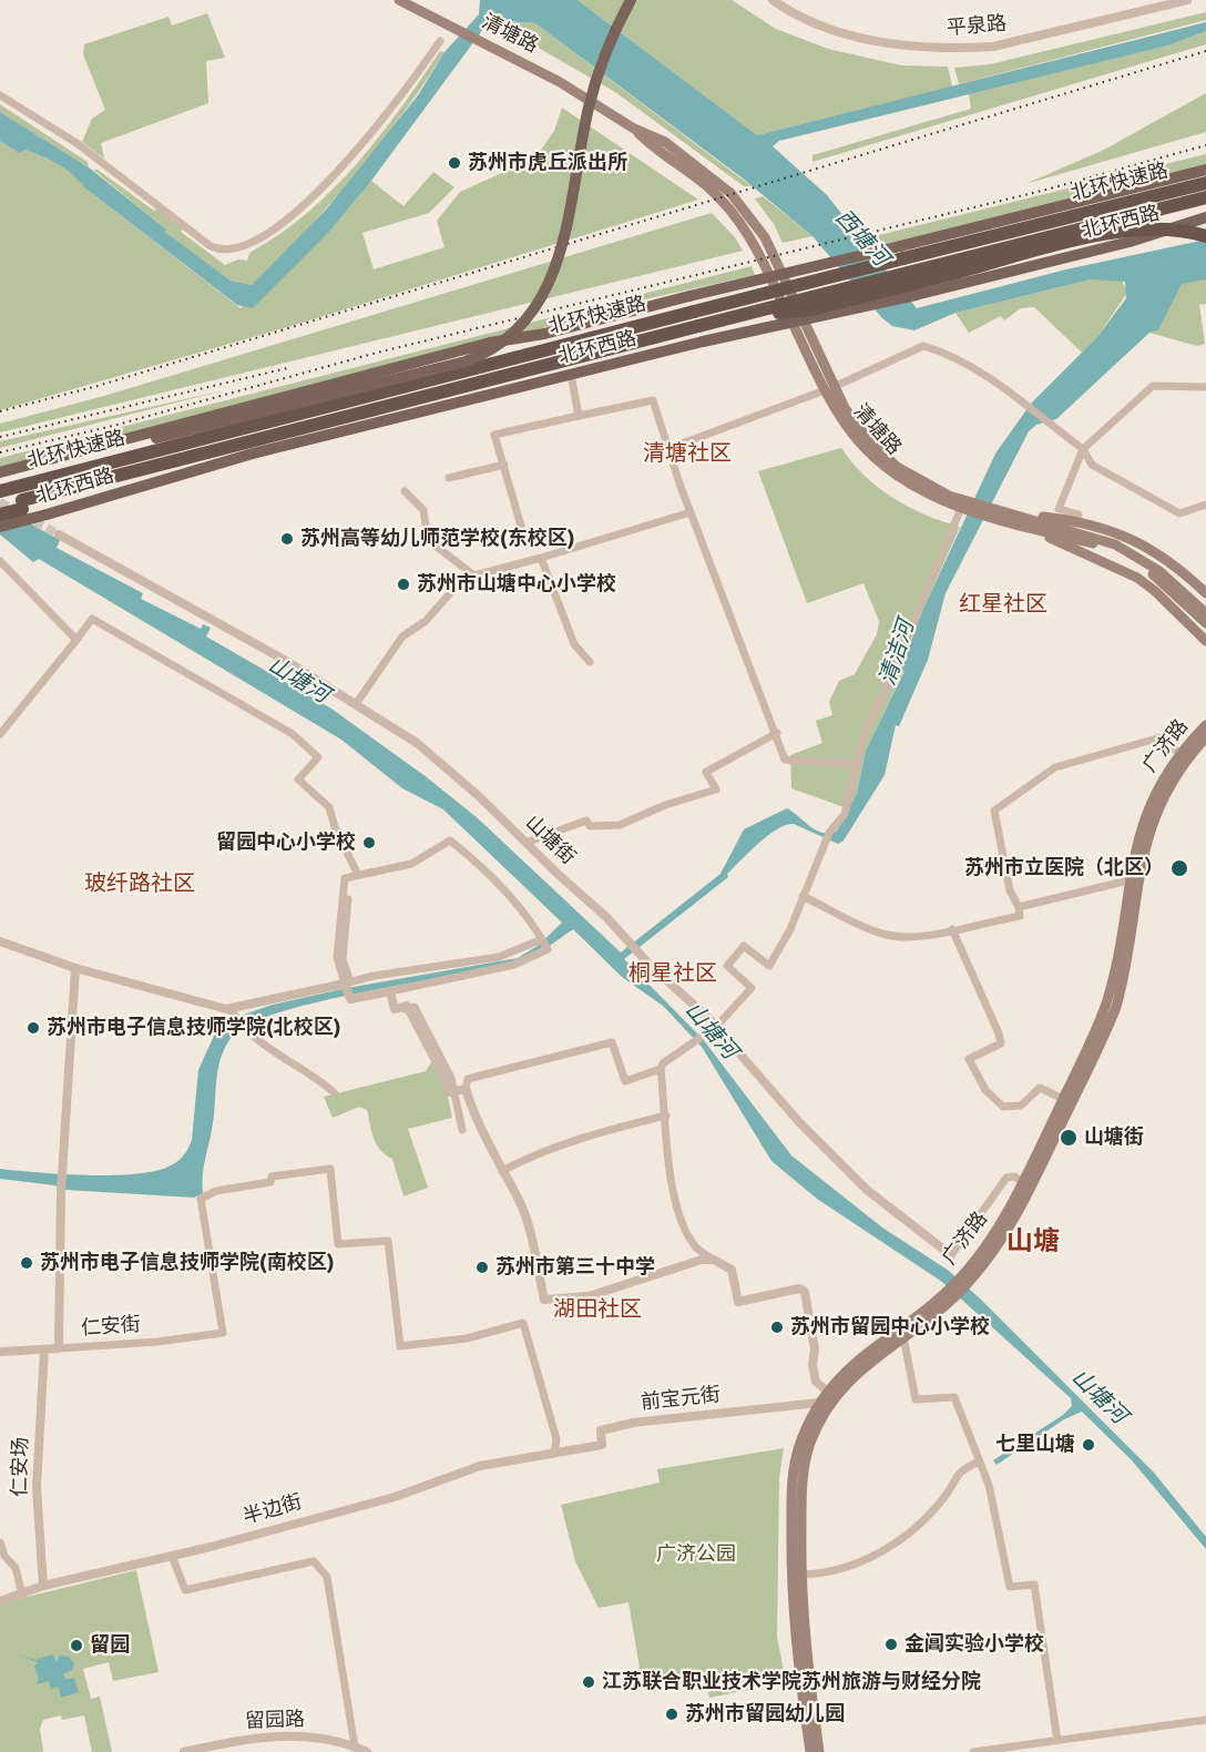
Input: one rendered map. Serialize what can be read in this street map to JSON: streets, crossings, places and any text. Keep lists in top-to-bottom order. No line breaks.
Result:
{"streets":{"highway":["北环快速路"],"main road":["清塘路","北环西路","广济路"],"street":["平泉路","山塘街","仁安街","前宝元街","仁安场","半边街","留园路"]},"crossings":[["北环快速路","北环西路"],["广济路","前宝元街"],["仁安街","前宝元街"],["仁安街","仁安场"],["仁安街","半边街"],["前宝元街","半边街"],["仁安场","半边街"]],"districts":["清塘社区","红星社区","玻纤路社区","桐星社区","山塘","湖田社区"],"water":["西塘河","清洁河","山塘河"],"parks":["广济公园"],"places":["苏州市虎丘派出所","苏州高等幼儿师范学校(东校区)","苏州市山塘中心小学校","留园中心小学校","苏州市立医院（北区）","苏州市电子信息技师学院(北校区)","山塘街","苏州市电子信息技师学院(南校区)","苏州市第三十中学","苏州市留园中心小学校","七里山塘","金阊实验小学校","留园","江苏联合职业技术学院苏州旅游与财经分院","苏州市留园幼儿园"]}
